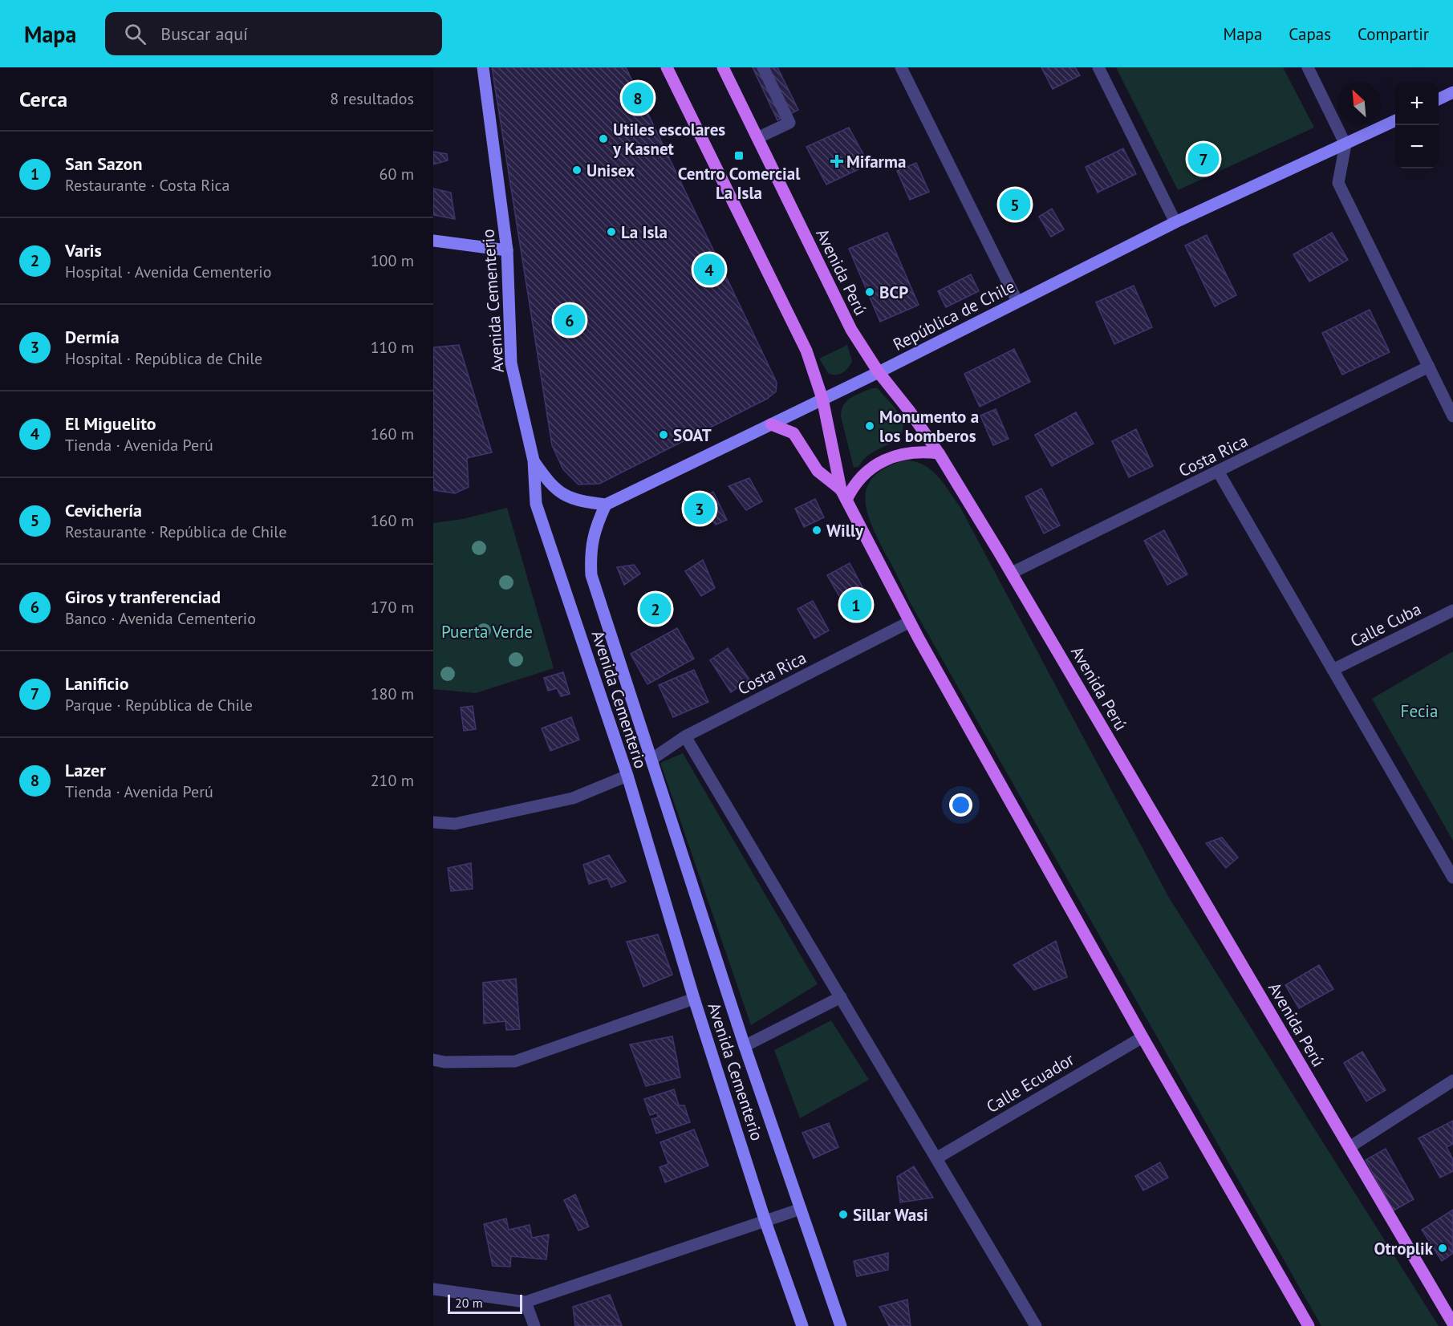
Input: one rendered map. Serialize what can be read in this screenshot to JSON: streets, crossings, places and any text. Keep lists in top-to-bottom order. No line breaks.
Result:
{"streets":{"main road":["Avenida Perú","Avenida Cementerio","República de Chile"],"street":["Costa Rica","Calle Cuba","Calle Ecuador"]},"crossings":[["Avenida Perú","República de Chile"],["Avenida Perú","Costa Rica"],["Avenida Cementerio","República de Chile"],["Avenida Cementerio","Costa Rica"]],"parks":["Puerta Verde","Fecia"],"places":{"other":["Utiles escolares y Kasnet","Unisex","La Isla","BCP","Monumento a los bomberos","SOAT","Willy","Sillar Wasi","Otroplik"],"transit":["Centro Comercial La Isla"],"health":["Mifarma"]},"scale_bar":"20 m","north":"top left","page":{"header":"Mapa","search":"Buscar aquí","nav":["Mapa","Capas","Compartir"],"heading":["Cerca","8 resultados"],"pins":["8","7","5","4","6","3","1","2"],"map_buttons":["+","−"],"list":[{"mark":"1","name":"San Sazon","note":"Restaurante · Costa Rica","value":"60 m"},{"mark":"2","name":"Varis","note":"Hospital · Avenida Cementerio","value":"100 m"},{"mark":"3","name":"Dermía","note":"Hospital · República de Chile","value":"110 m"},{"mark":"4","name":"El Miguelito","note":"Tienda · Avenida Perú","value":"160 m"},{"mark":"5","name":"Cevichería","note":"Restaurante · República de Chile","value":"160 m"},{"mark":"6","name":"Giros y tranferenciad","note":"Banco · Avenida Cementerio","value":"170 m"},{"mark":"7","name":"Lanificio","note":"Parque · República de Chile","value":"180 m"},{"mark":"8","name":"Lazer","note":"Tienda · Avenida Perú","value":"210 m"}],"scale":"20 m"}}
